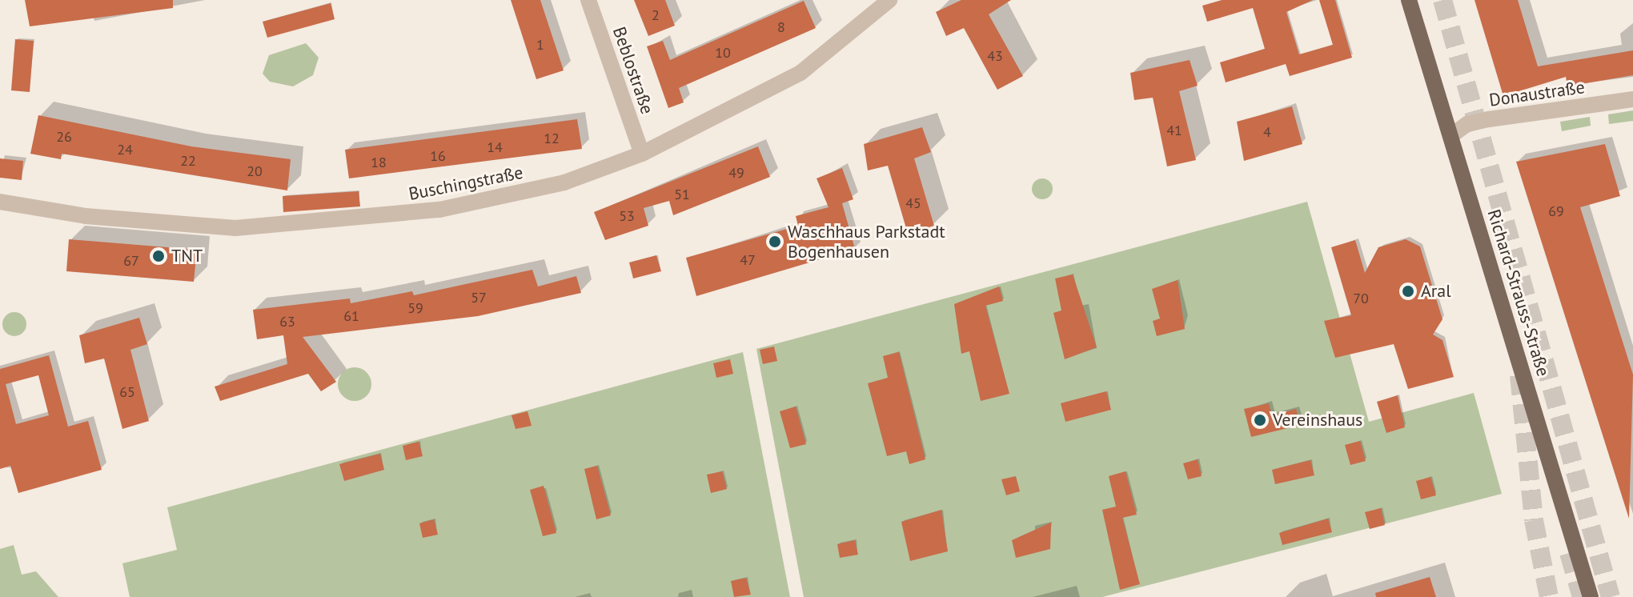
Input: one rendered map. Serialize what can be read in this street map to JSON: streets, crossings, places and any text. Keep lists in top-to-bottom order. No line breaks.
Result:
{"streets":{"main road":["Richard-Strauss-Straße"],"street":["Beblostraße","Donaustraße","Buschingstraße"]},"crossings":[["Beblostraße","Buschingstraße"],["Donaustraße","Richard-Strauss-Straße"]],"places":["Waschhaus Parkstadt Bogenhausen","TNT","Aral","Vereinshaus"],"house_numbers":["2","8","1","10","43","41","4","26","12","14","24","16","22","18","20","49","51","45","69","53","47","67","57","70","59","61","63","65"]}
